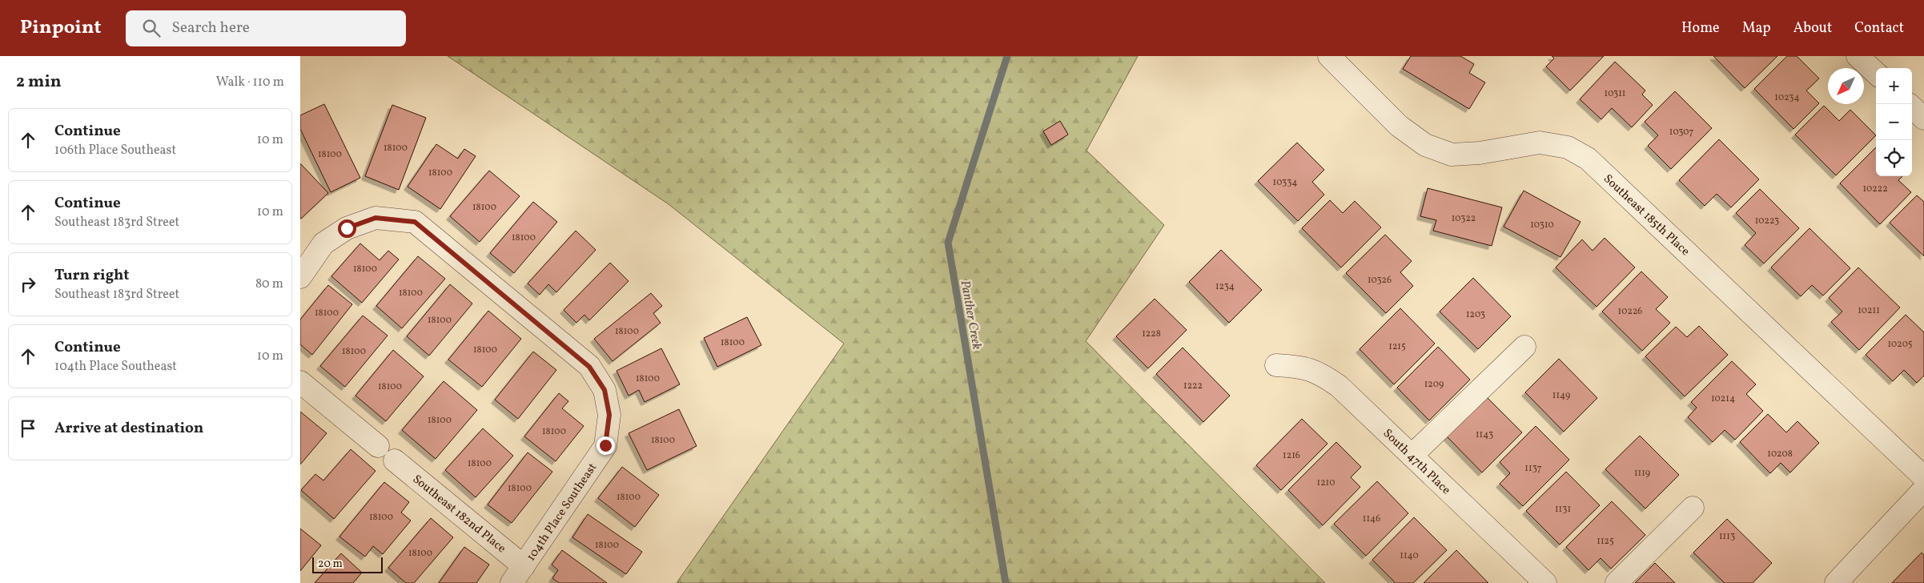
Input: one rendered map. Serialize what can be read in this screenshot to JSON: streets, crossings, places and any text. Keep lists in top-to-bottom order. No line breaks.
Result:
{"streets":{"street":["Southeast 185th Place","South 47th Place","104th Place Southeast","Southeast 182nd Place"]},"crossings":[["104th Place Southeast","Southeast 182nd Place"]],"water":["Panther Creek"],"house_numbers":["10311","10234","10307","18100","18100","18100","10334","10222","18100","10322","10223","10310","18100","18100","10326","1234","18100","10211","10226","18100","1203","18100","18100","1228","18100","10205","1215","18100","18100","18100","1209","1222","18100","1149","10214","18100","18100","1143","18100","10208","1216","18100","1137","1119","1210","18100","18100","1131","18100","1146","1113","1125","18100","18100","1140"],"scale_bar":"20 m","north":"bottom left","page":{"header":"Pinpoint","search":"Search here","nav":["Home","Map","About","Contact"],"heading":["2 min","Walk · 110 m"],"map_buttons":["+","−"],"list":[["Continue","106th Place Southeast","10 m"],["Continue","Southeast 183rd Street","10 m"],["Turn right","Southeast 183rd Street","80 m"],["Continue","104th Place Southeast","10 m"],"Arrive at destination"],"scale":"20 m"}}
